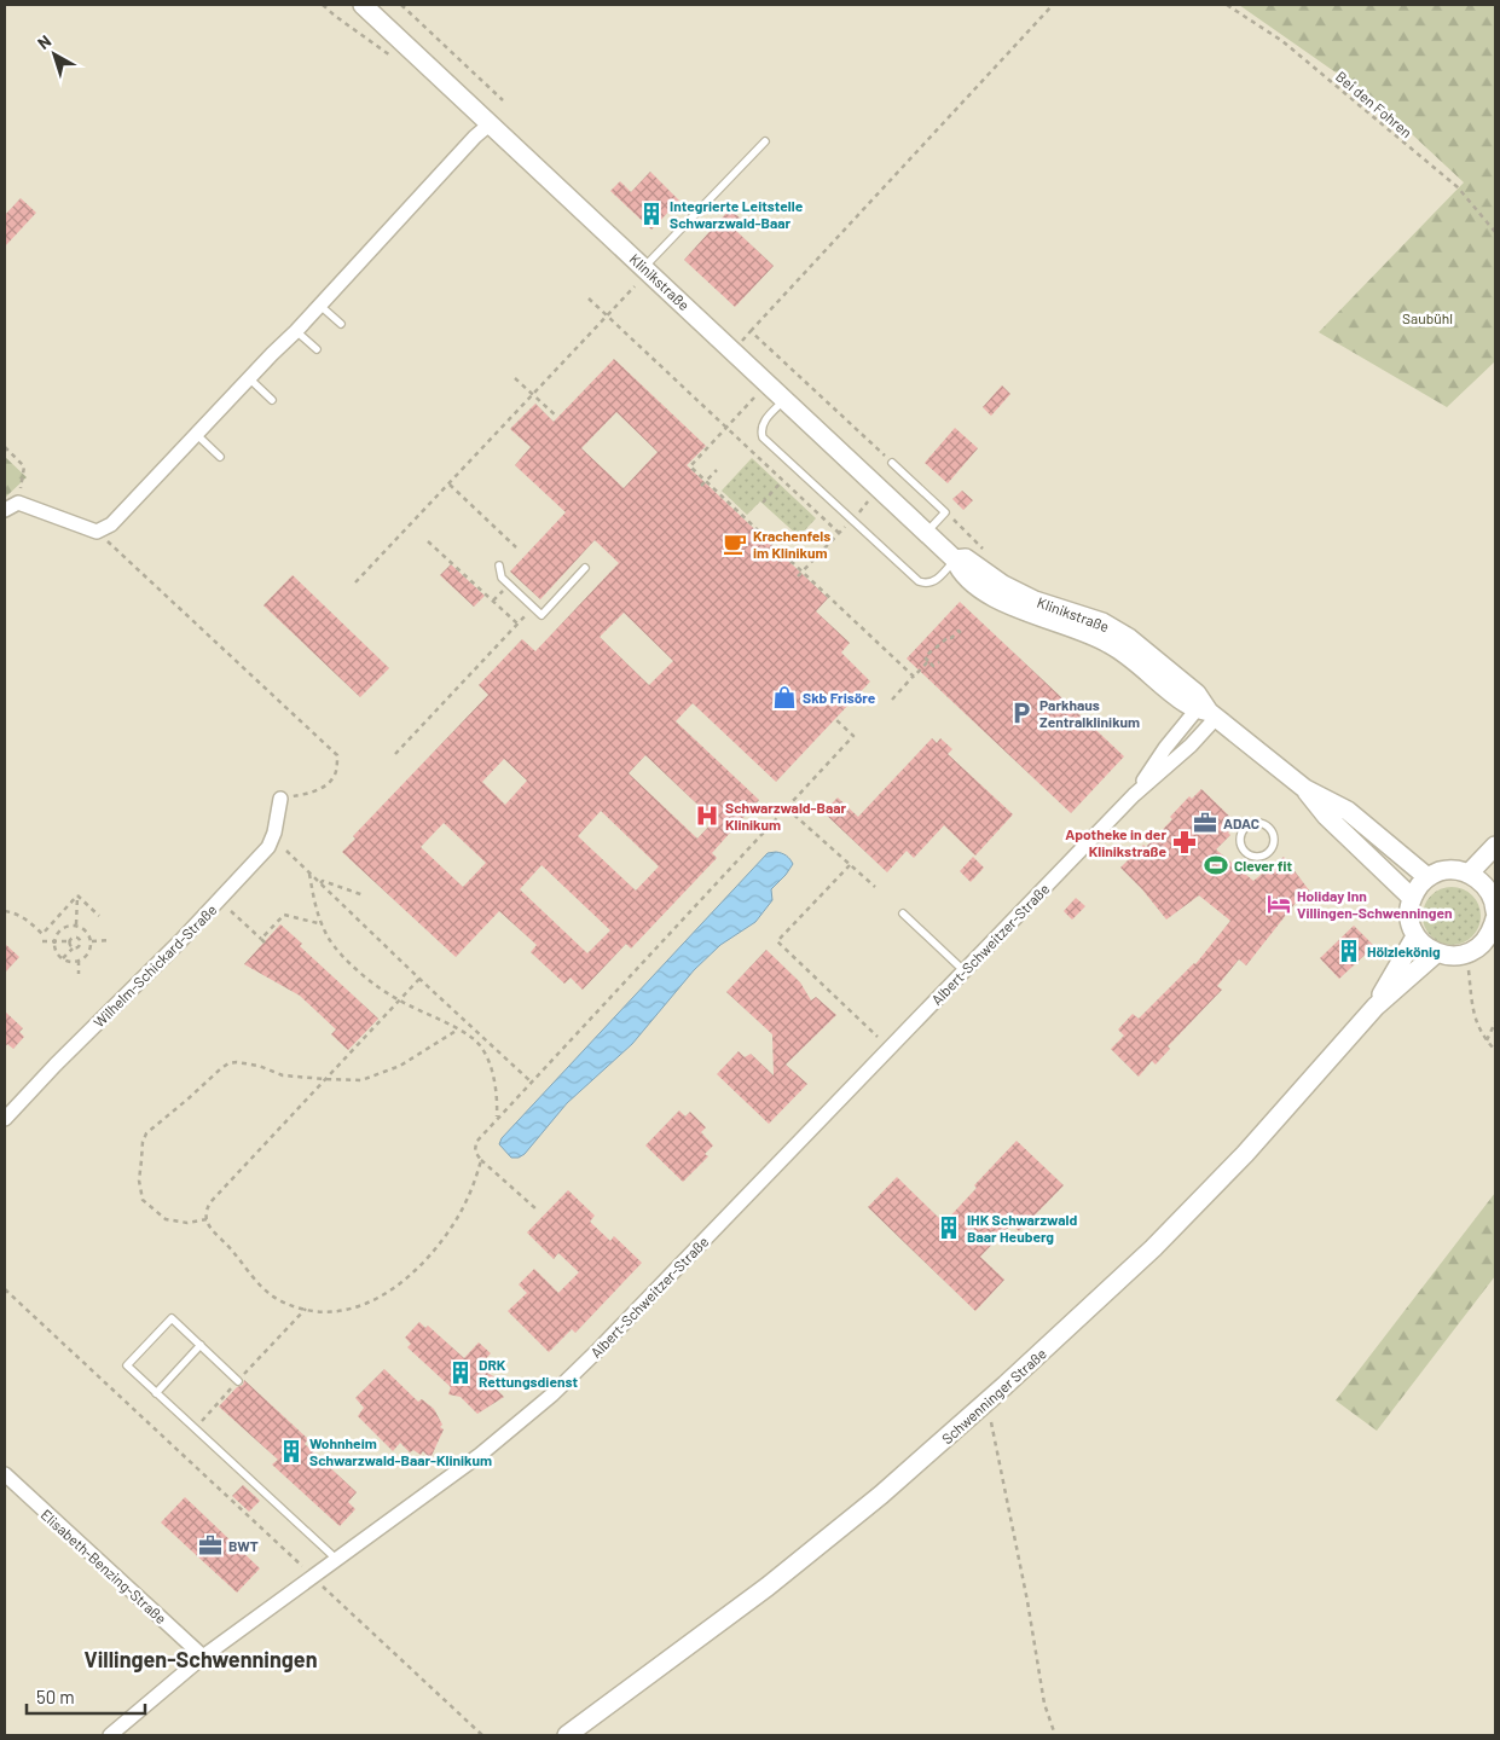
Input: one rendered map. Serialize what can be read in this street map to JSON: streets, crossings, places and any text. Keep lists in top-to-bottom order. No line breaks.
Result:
{"streets":{"main road":["Klinikstraße","Schwenninger Straße"],"street":["Albert-Schweitzer-Straße","Wilhelm-Schickard-Straße","Elisabeth-Benzing-Straße"],"path":["Bei den Fohren"]},"crossings":[["Klinikstraße","Albert-Schweitzer-Straße"],["Albert-Schweitzer-Straße","Elisabeth-Benzing-Straße"]],"districts":["Villingen-Schwenningen"],"parks":["Saubühl"],"places":{"building":["Integrierte Leitstelle Schwarzwald-Baar","Hölzlekönig","IHK Schwarzwald Baar Heuberg","DRK Rettungsdienst","Wohnheim Schwarzwald-Baar-Klinikum"],"cafe":["Krachenfels im Klinikum"],"shop":["Skb Frisöre"],"parking":["Parkhaus Zentralklinikum"],"hospital":["Schwarzwald-Baar Klinikum"],"office":["ADAC","BWT"],"pharmacy":["Apotheke in der Klinikstraße"],"sports":["Clever fit"],"hotel":["Holiday Inn Villingen-Schwenningen"]},"scale_bar":"50 m","north":"top left"}
